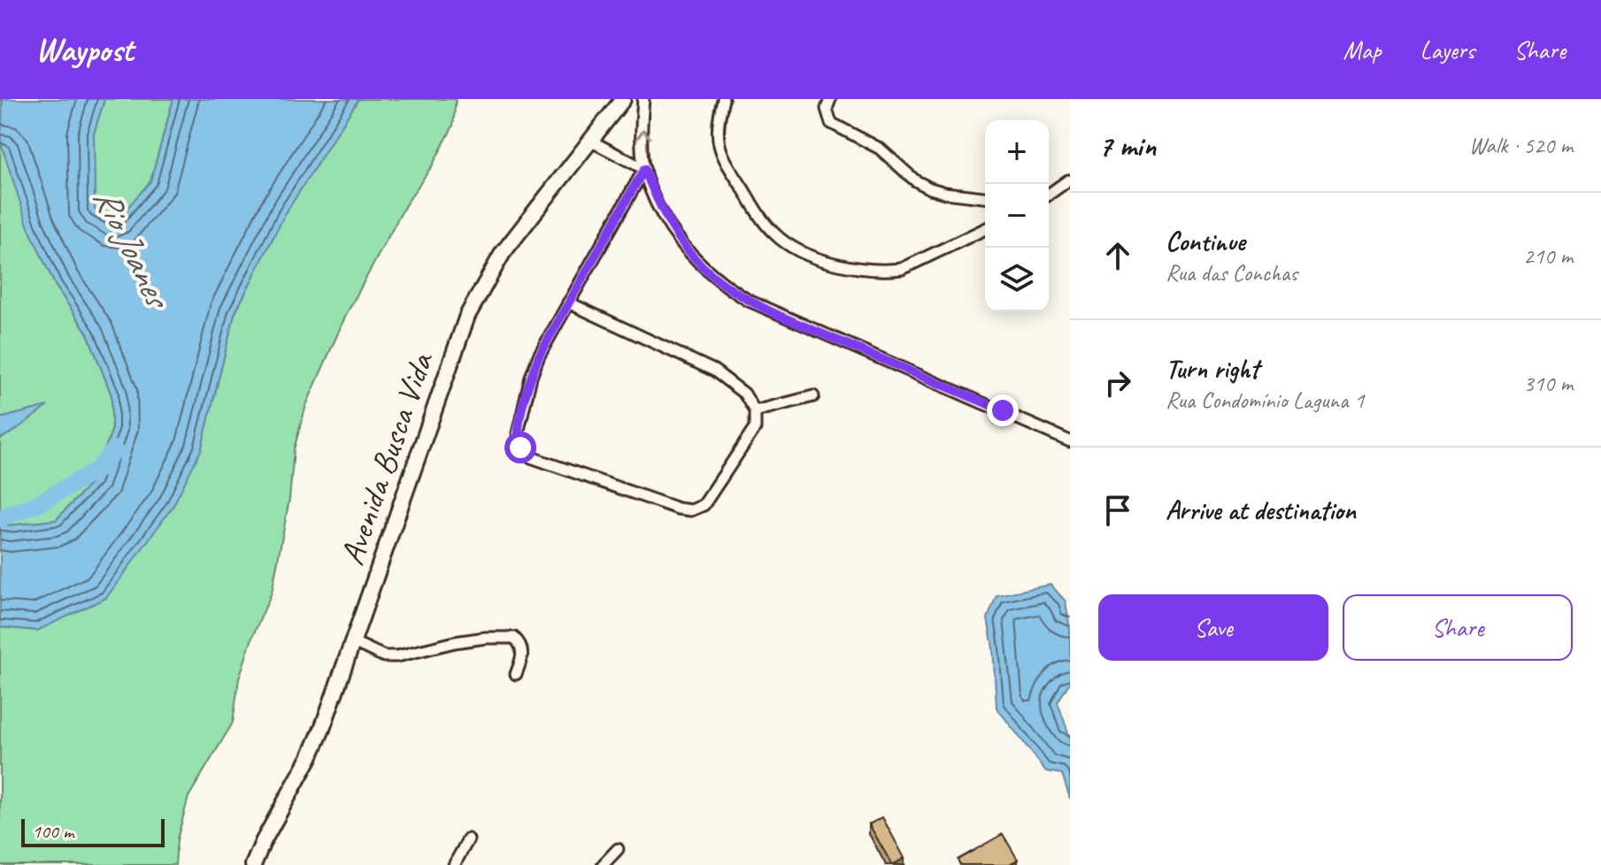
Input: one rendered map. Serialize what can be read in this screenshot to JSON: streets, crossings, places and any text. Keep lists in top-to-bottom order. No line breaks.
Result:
{"streets":{"street":["Avenida Busca Vida"]},"water":["Rio Joanes"],"scale_bar":"100 m","page":{"header":"Waypost","nav":["Map","Layers","Share"],"heading":["7 min","Walk · 520 m"],"map_buttons":["+","−"],"list":[["Continue","Rua das Conchas","210 m"],["Turn right","Rua Condomínio Laguna 1","310 m"],"Arrive at destination"],"buttons":["Save","Share"],"scale":"100 m"}}
